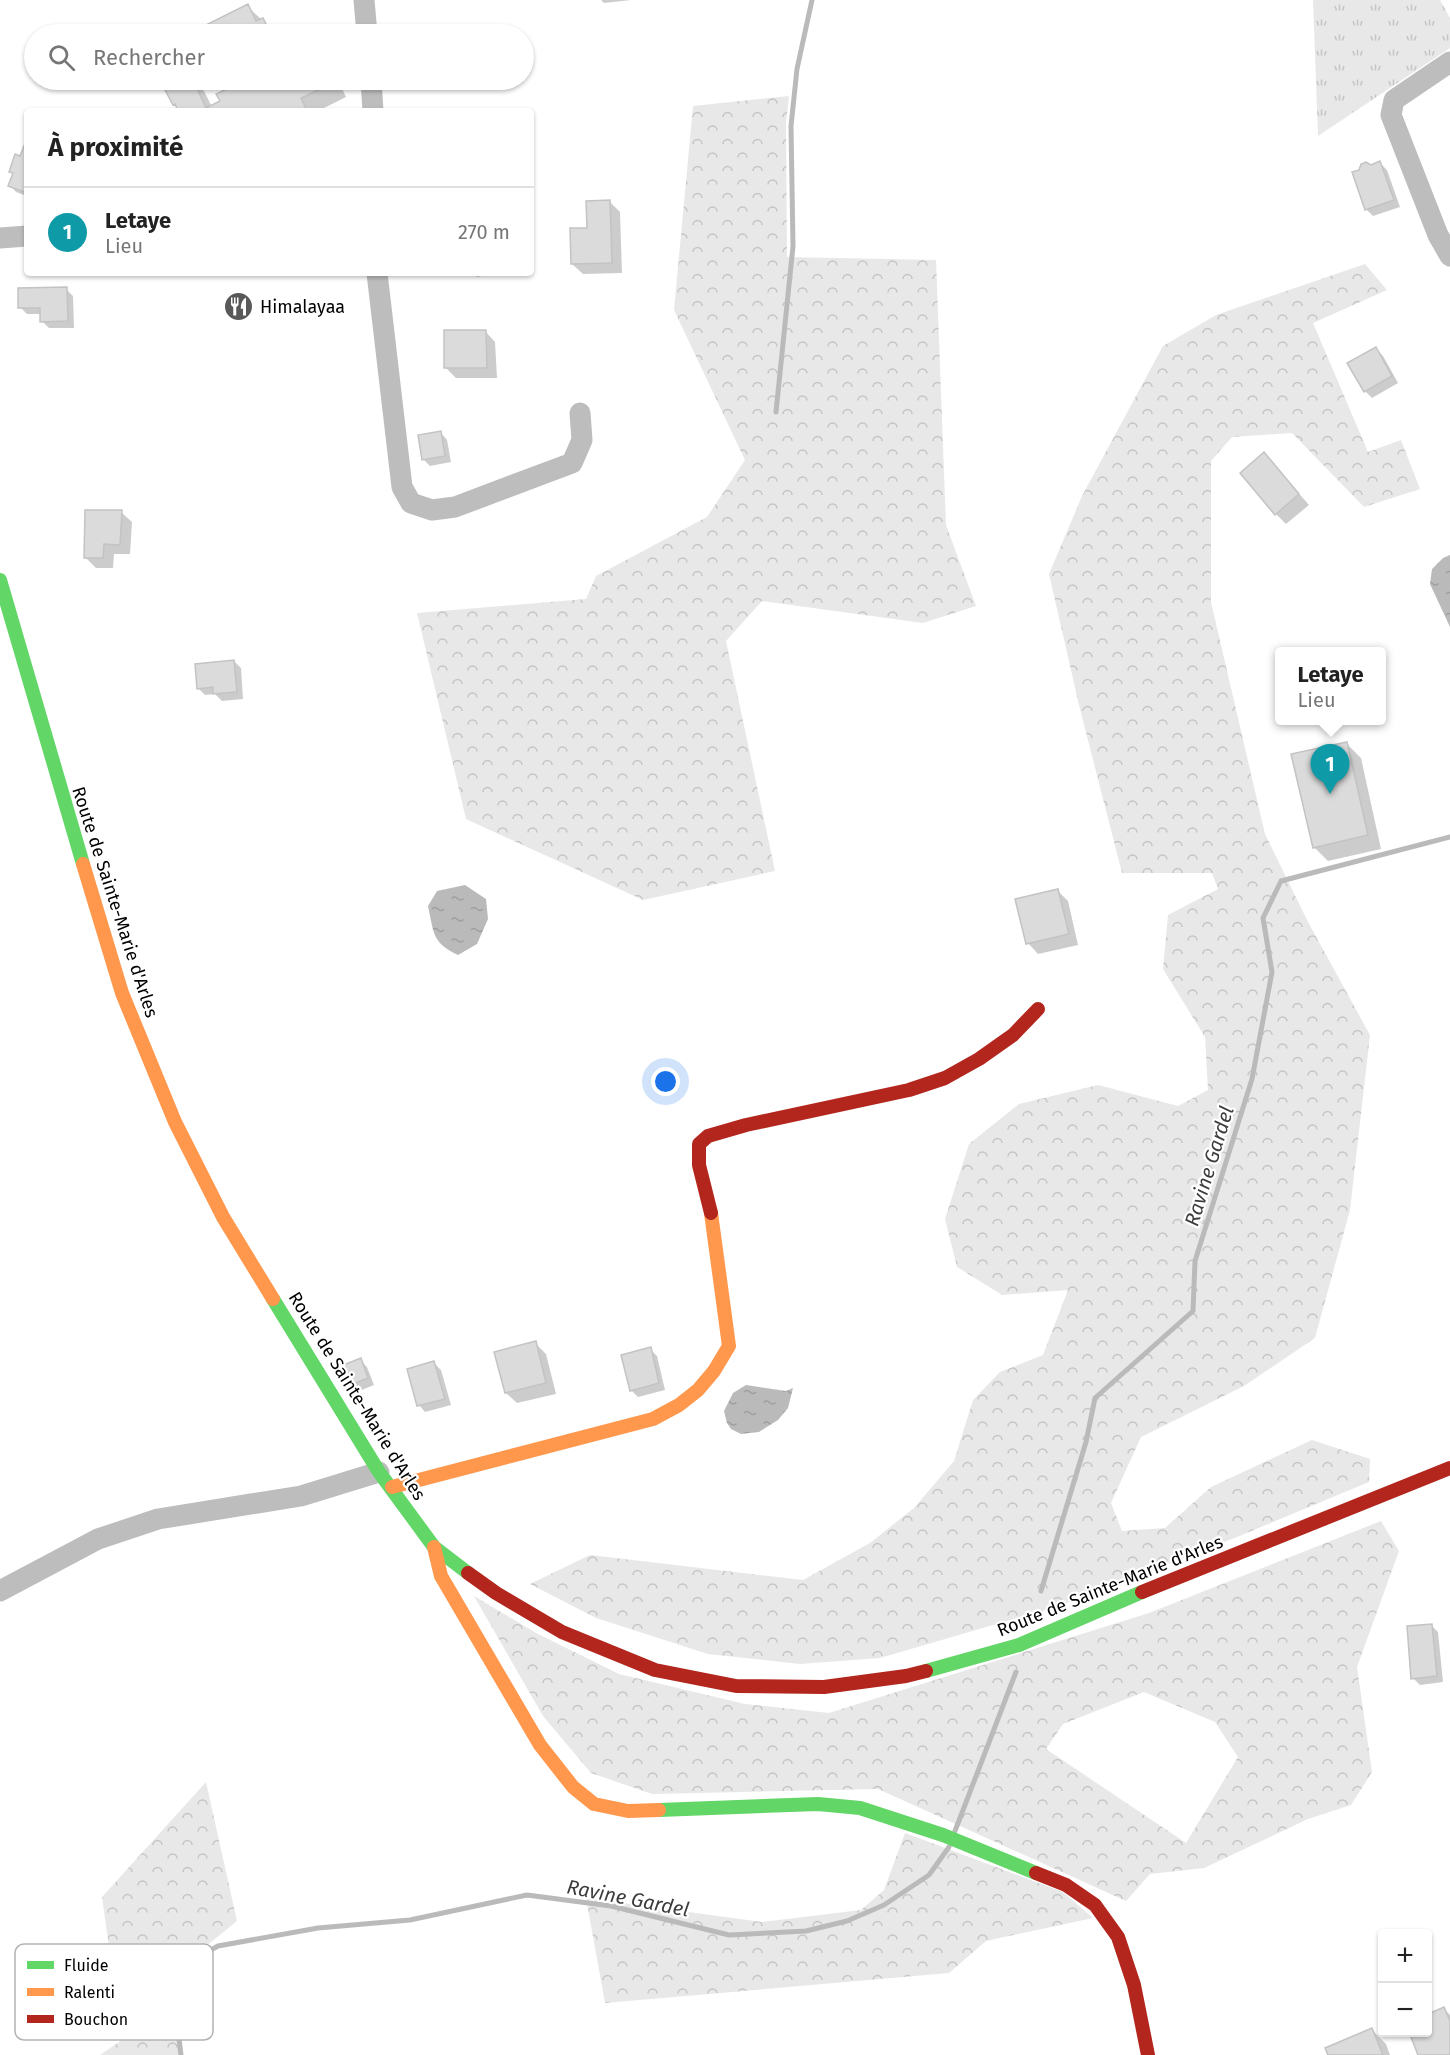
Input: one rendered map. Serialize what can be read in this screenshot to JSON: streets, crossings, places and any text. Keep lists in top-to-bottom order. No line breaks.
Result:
{"streets":{"main road":["Route de Sainte-Marie d'Arles"]},"water":["Ravine Gardel"],"places":{"restaurant":["Himalayaa"]},"legend":["Fluide","Ralenti","Bouchon"],"page":{"search":"Rechercher","heading":"À proximité","list":[{"mark":"1","name":"Letaye","note":"Lieu","value":"270 m"}],"popup":["Letaye","Lieu"],"pins":"1","map_buttons":["+","−"]}}
